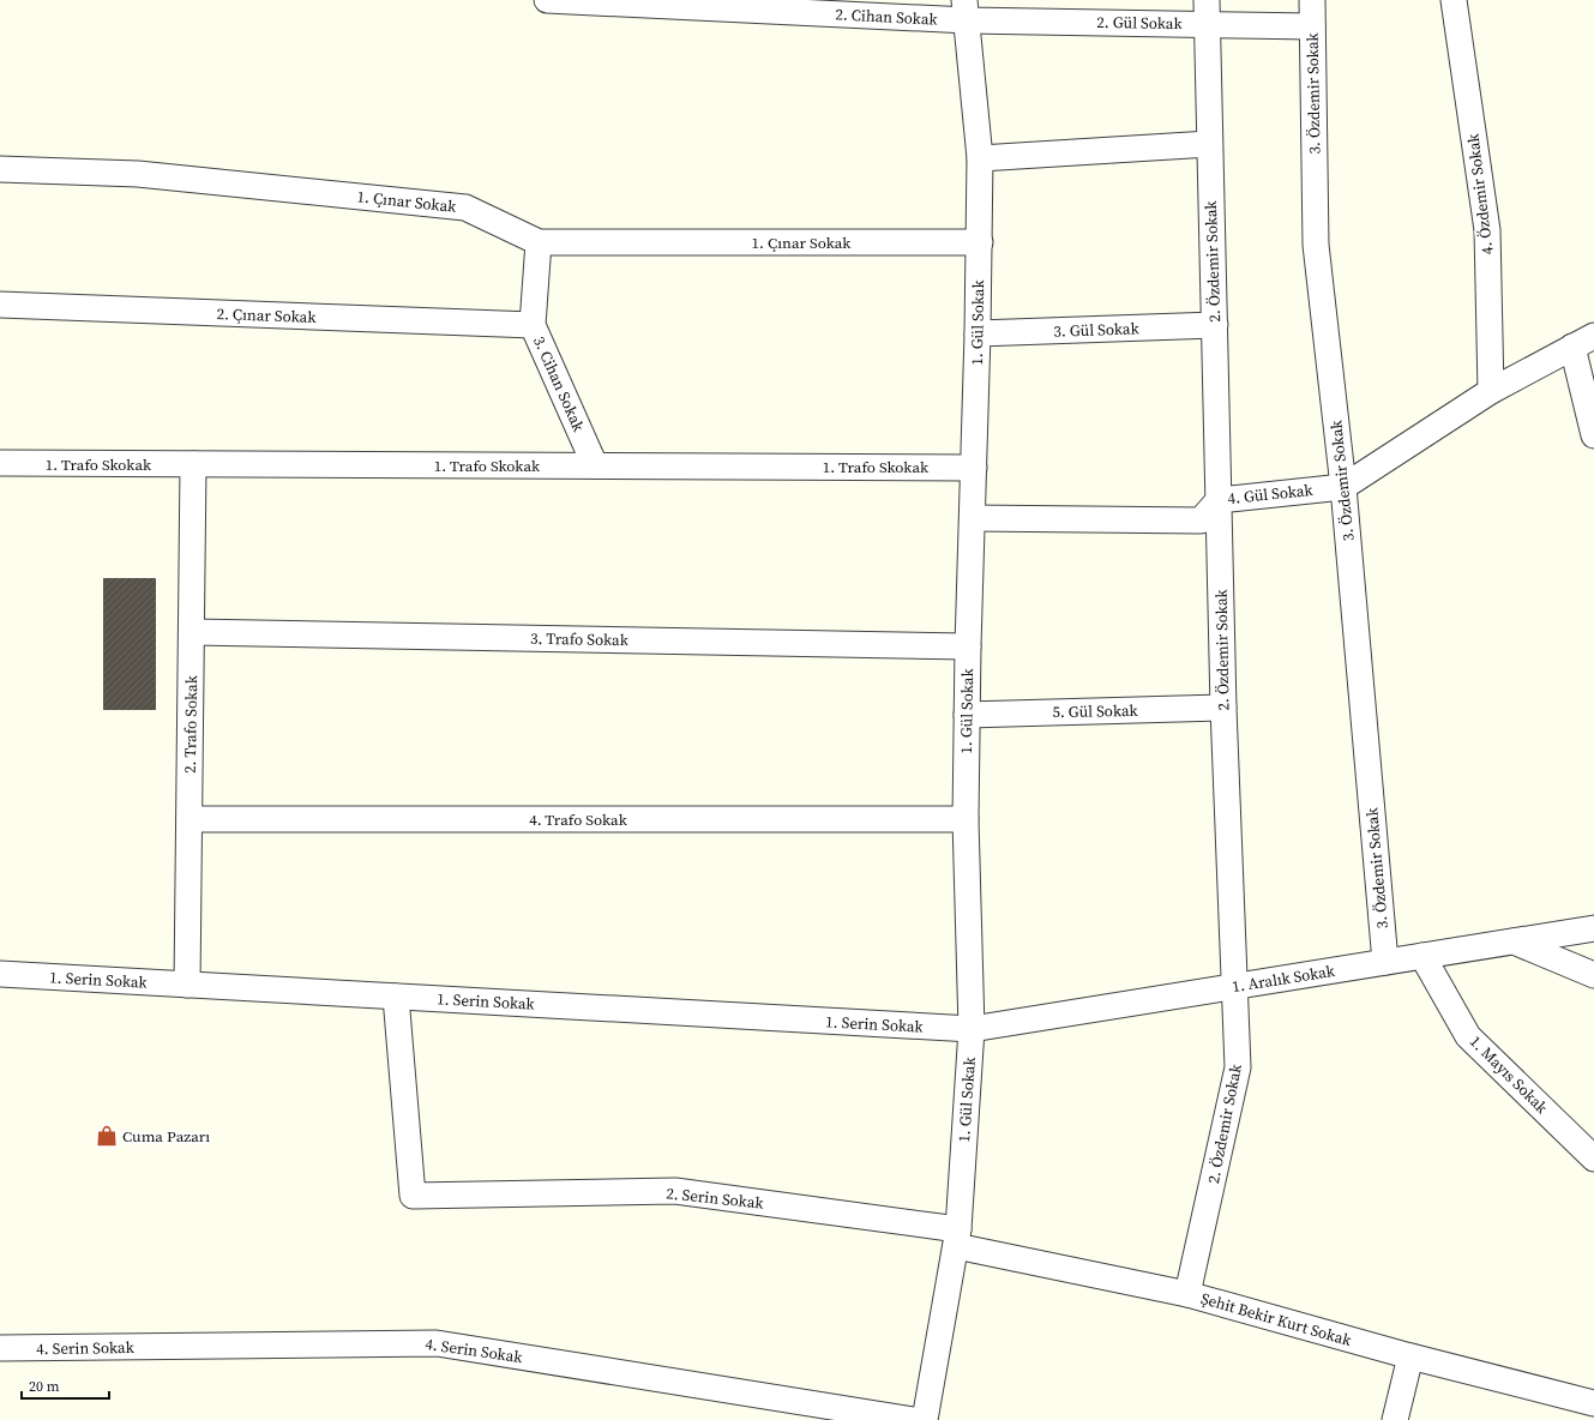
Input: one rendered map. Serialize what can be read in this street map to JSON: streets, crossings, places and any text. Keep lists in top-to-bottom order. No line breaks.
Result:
{"streets":{"street":["2. Cihan Sokak","2. Gül Sokak","3. Özdemir Sokak","4. Özdemir Sokak","1. Çınar Sokak","2. Özdemir Sokak","2. Çınar Sokak","1. Gül Sokak","3. Gül Sokak","3. Cihan Sokak","1. Trafo Skokak","4. Gül Sokak","3. Trafo Sokak","5. Gül Sokak","2. Trafo Sokak","4. Trafo Sokak","1. Aralık Sokak","1. Serin Sokak","1. Mayıs Sokak","2. Serin Sokak","Şehit Bekir Kurt Sokak","4. Serin Sokak"]},"crossings":[["2. Cihan Sokak","2. Gül Sokak"],["2. Cihan Sokak","1. Gül Sokak"],["2. Gül Sokak","3. Özdemir Sokak"],["2. Gül Sokak","2. Özdemir Sokak"],["2. Gül Sokak","1. Gül Sokak"],["3. Özdemir Sokak","4. Gül Sokak"],["3. Özdemir Sokak","1. Aralık Sokak"],["4. Özdemir Sokak","4. Gül Sokak"],["1. Çınar Sokak","1. Gül Sokak"],["1. Çınar Sokak","3. Cihan Sokak"],["2. Özdemir Sokak","3. Gül Sokak"],["2. Özdemir Sokak","4. Gül Sokak"],["2. Özdemir Sokak","5. Gül Sokak"],["2. Özdemir Sokak","1. Aralık Sokak"],["2. Özdemir Sokak","Şehit Bekir Kurt Sokak"],["2. Çınar Sokak","3. Cihan Sokak"],["1. Gül Sokak","3. Gül Sokak"],["1. Gül Sokak","1. Trafo Skokak"],["1. Gül Sokak","4. Gül Sokak"],["1. Gül Sokak","3. Trafo Sokak"],["1. Gül Sokak","5. Gül Sokak"],["1. Gül Sokak","4. Trafo Sokak"],["1. Gül Sokak","1. Aralık Sokak"],["1. Gül Sokak","1. Serin Sokak"],["1. Gül Sokak","2. Serin Sokak"],["1. Gül Sokak","Şehit Bekir Kurt Sokak"],["3. Cihan Sokak","1. Trafo Skokak"],["1. Trafo Skokak","2. Trafo Sokak"],["3. Trafo Sokak","2. Trafo Sokak"],["2. Trafo Sokak","4. Trafo Sokak"],["2. Trafo Sokak","1. Serin Sokak"],["1. Aralık Sokak","1. Serin Sokak"],["1. Aralık Sokak","1. Mayıs Sokak"],["1. Serin Sokak","2. Serin Sokak"],["2. Serin Sokak","Şehit Bekir Kurt Sokak"]],"places":{"shop":["Cuma Pazarı"]},"scale_bar":"20 m"}
